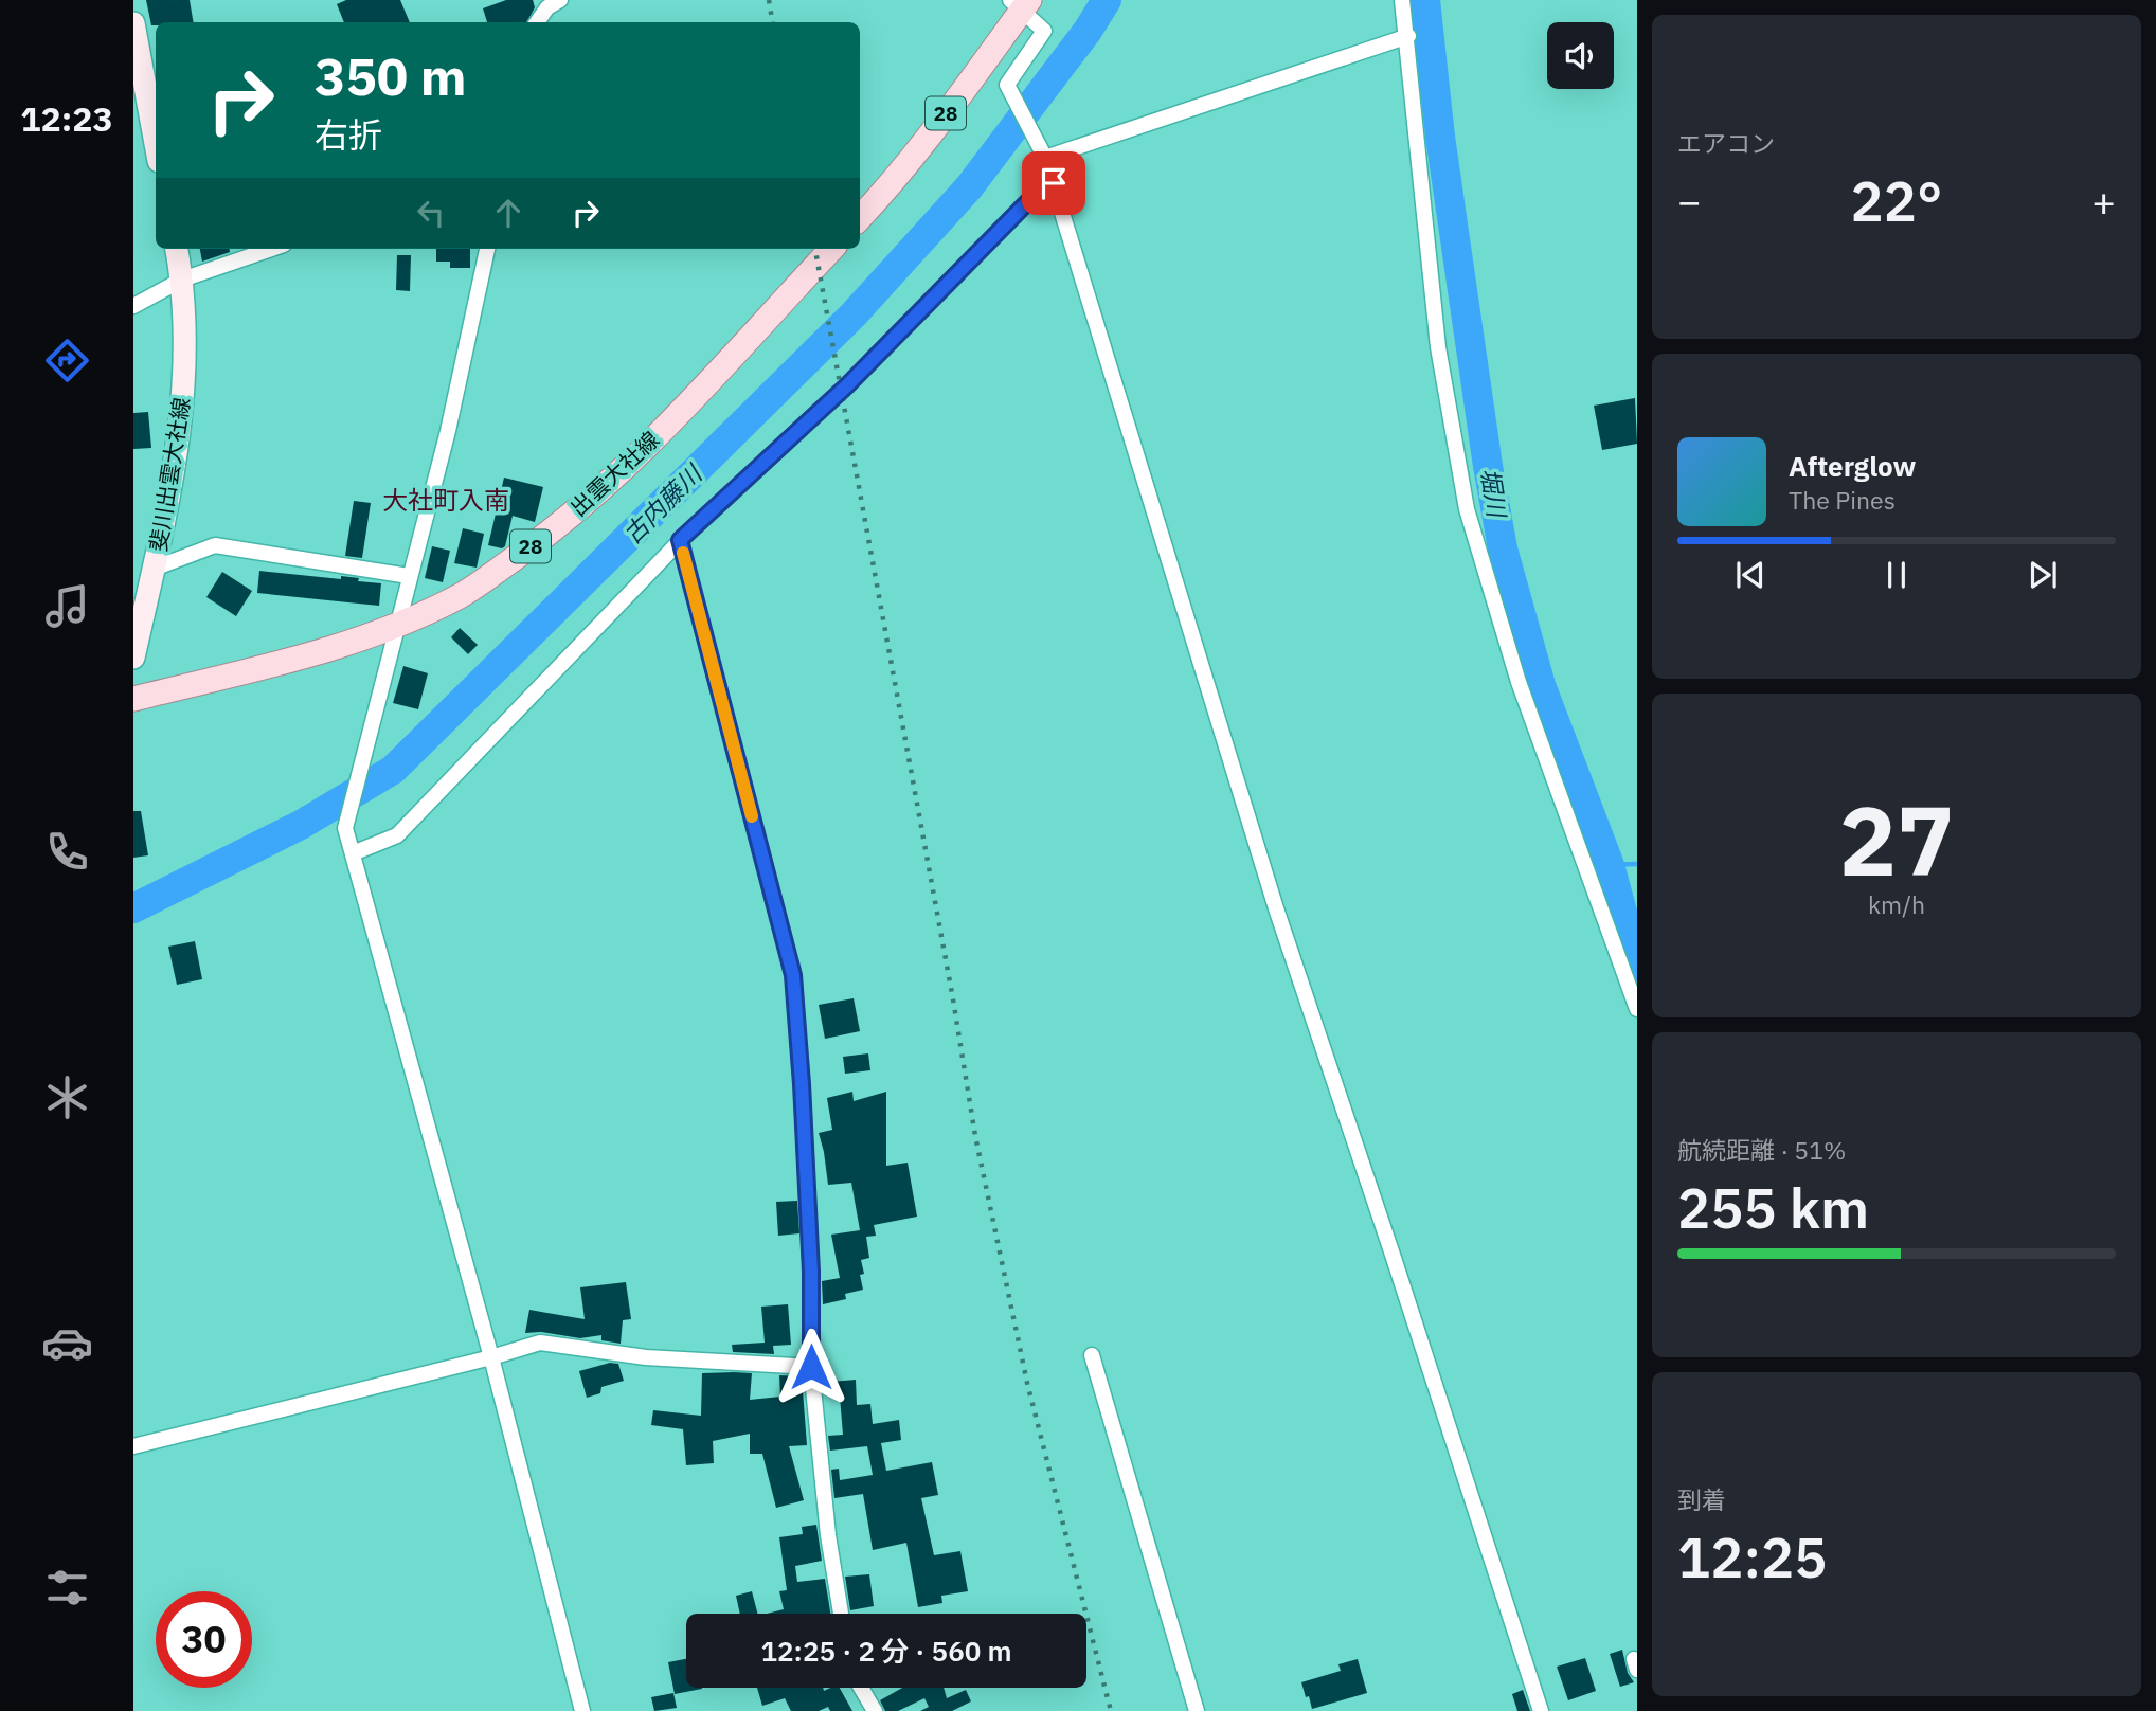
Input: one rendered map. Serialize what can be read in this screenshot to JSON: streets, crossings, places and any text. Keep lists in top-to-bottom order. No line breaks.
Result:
{"streets":{"main road":["28","出雲大社線","斐川出雲大社線"]},"districts":["大社町入南"],"water":["堀川","古内藤川"],"page":{"tabs":"12:23","tile":["エアコン",["27","km/h"],["航続距離 · 51%","255 km"],["到着","12:25"]],"turn":["350 m","右折"],"heat":["−","22°","+"],"song":["Afterglow","The Pines"],"limit":"30","trip":"12:25 · 2 分 · 560 m"}}
